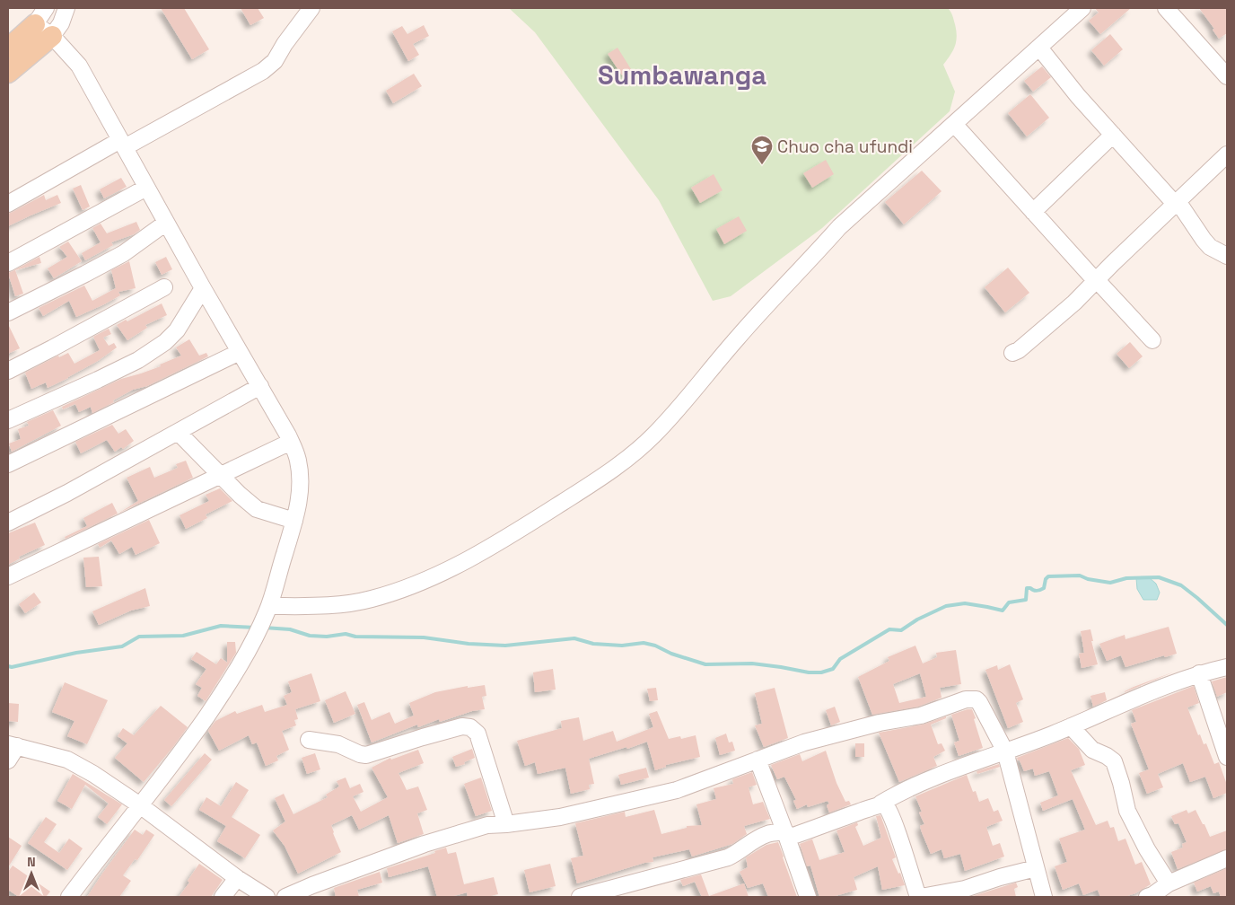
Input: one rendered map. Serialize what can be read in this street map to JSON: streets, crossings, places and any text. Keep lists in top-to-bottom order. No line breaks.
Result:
{"districts":["Sumbawanga"],"places":{"school or university":["Chuo cha ufundi"]},"north":"top"}
